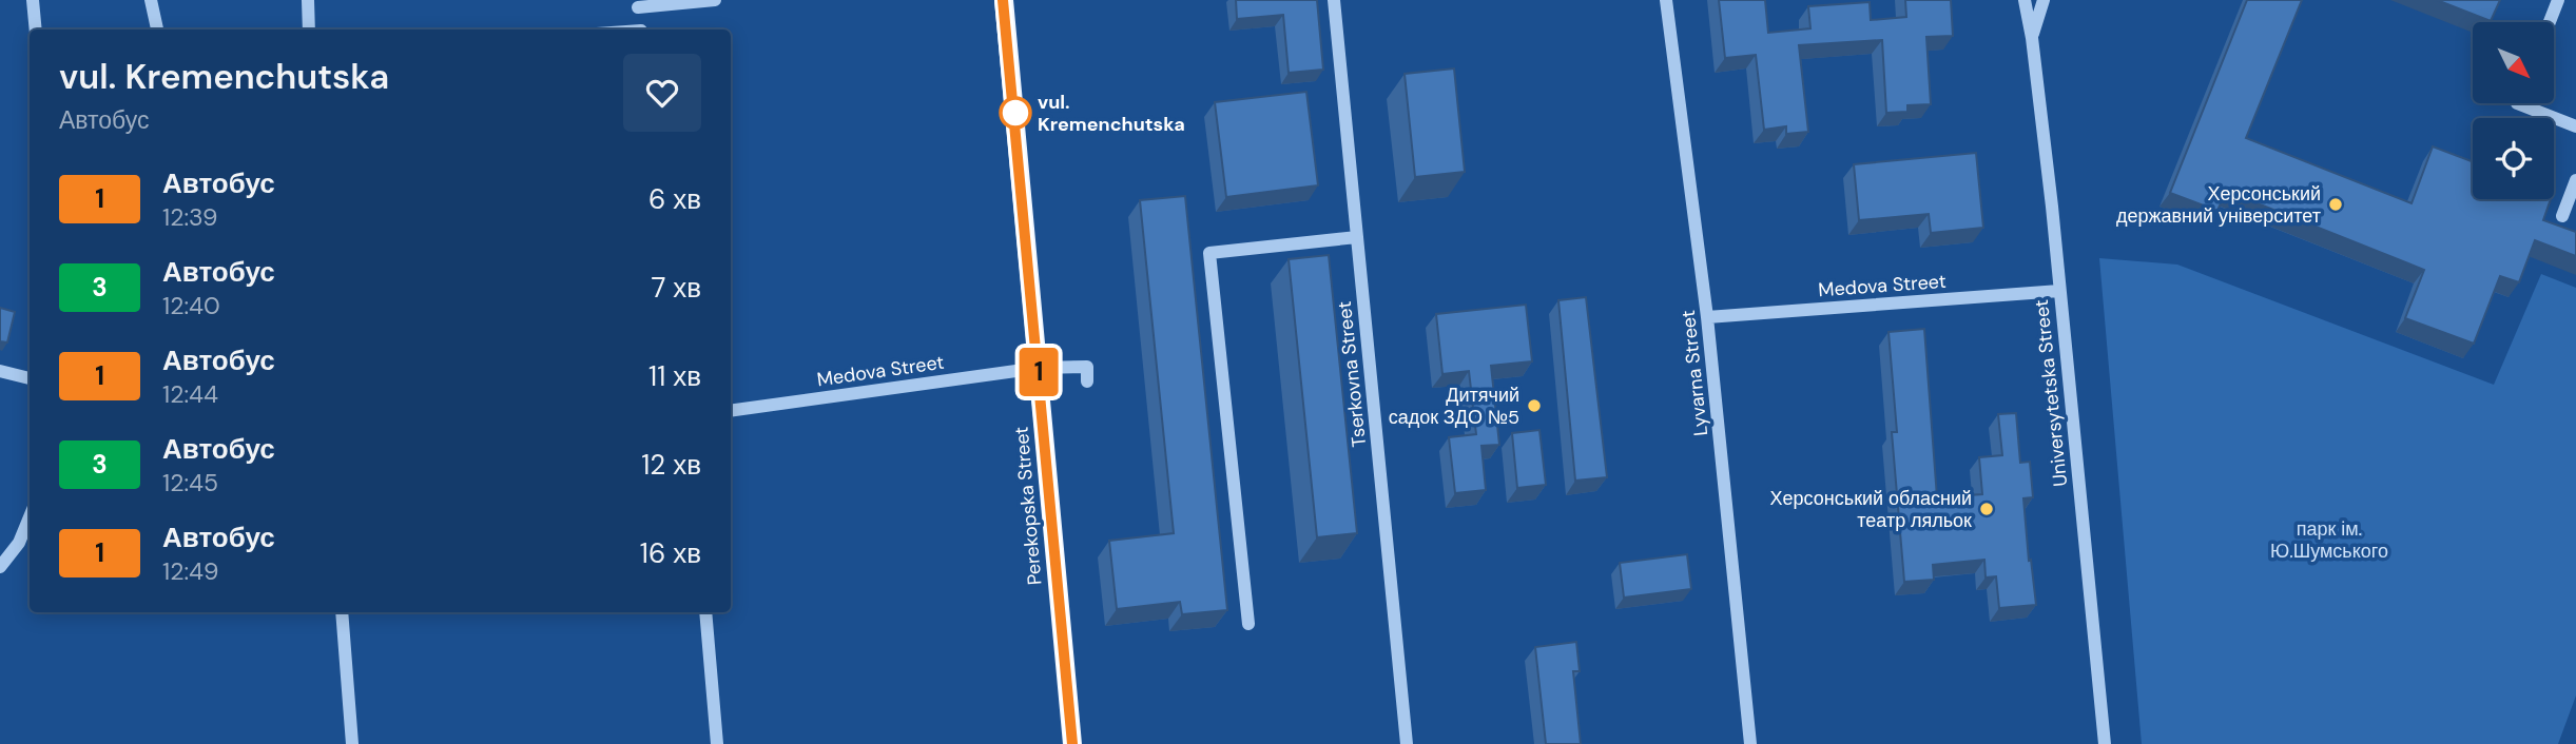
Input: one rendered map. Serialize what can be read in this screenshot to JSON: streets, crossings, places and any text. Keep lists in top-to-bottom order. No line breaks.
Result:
{"streets":{"main road":["Perekopska Street"],"street":["Medova Street","Lyvarna Street","Tserkovna Street","Universytetska Street"]},"crossings":[["Medova Street","Lyvarna Street"],["Medova Street","Universytetska Street"],["Medova Street","Perekopska Street"]],"parks":["парк ім. Ю.Шумського"],"places":["vul. Kremenchutska","Херсонський державний університет","Дитячий садок ЗДО №5","Херсонський обласний театр ляльок"],"lines":["bus line 1"],"north":"bottom right","page":{"on_map":"1","heading":["vul. Kremenchutska","Автобус"],"list":[{"mark":"1","name":"Автобус","note":"12:39","value":"6 хв"},{"mark":"3","name":"Автобус","note":"12:40","value":"7 хв"},{"mark":"1","name":"Автобус","note":"12:44","value":"11 хв"},{"mark":"3","name":"Автобус","note":"12:45","value":"12 хв"},{"mark":"1","name":"Автобус","note":"12:49","value":"16 хв"}]}}
